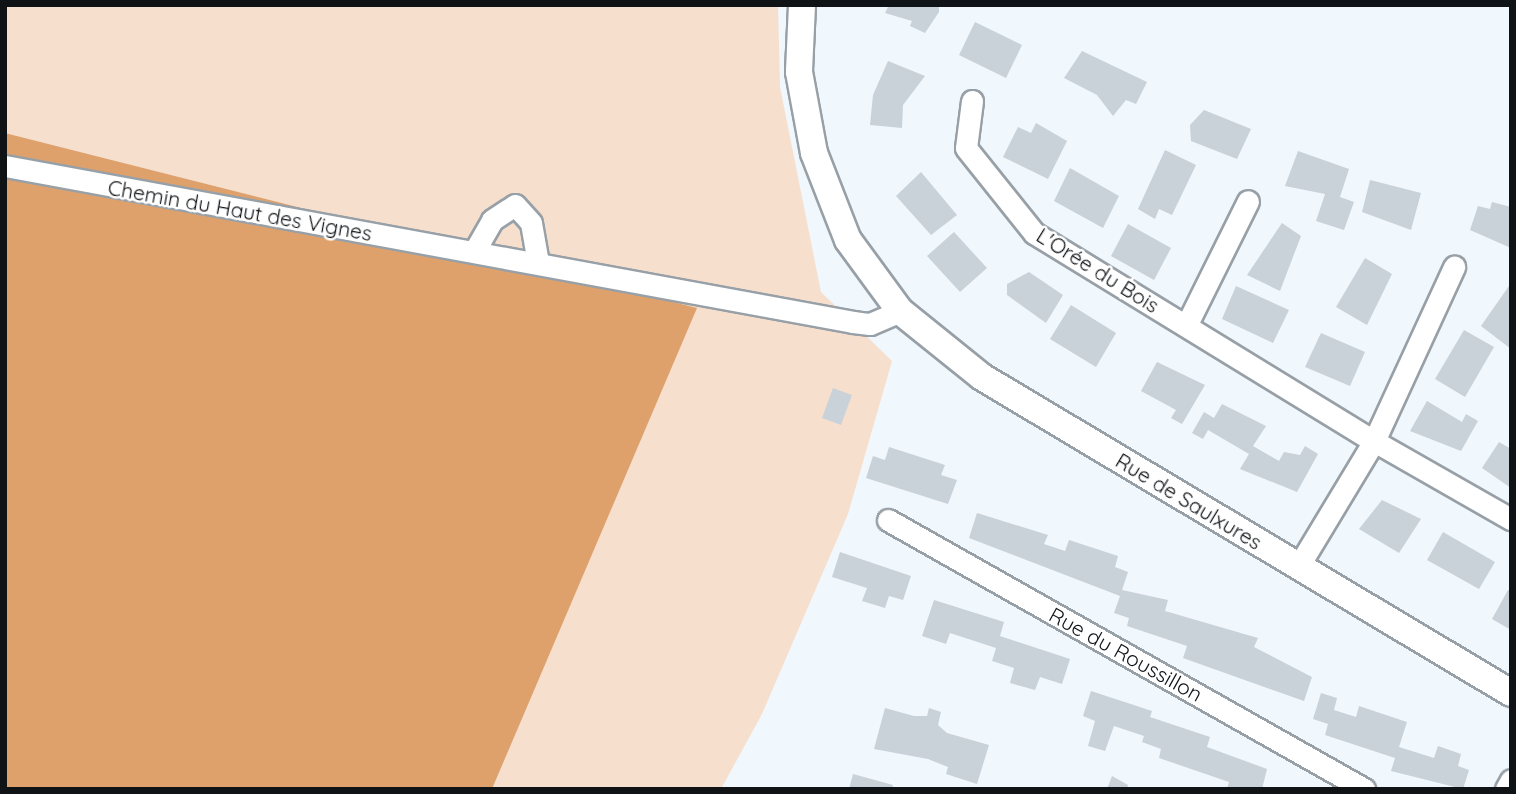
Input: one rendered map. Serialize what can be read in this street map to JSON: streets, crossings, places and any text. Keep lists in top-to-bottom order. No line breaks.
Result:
{"streets":{"street":["Chemin du Haut des Vignes","L'Orée du Bois","Rue de Saulxures","Rue du Roussillon"]},"crossings":[["Chemin du Haut des Vignes","Rue de Saulxures"]]}
